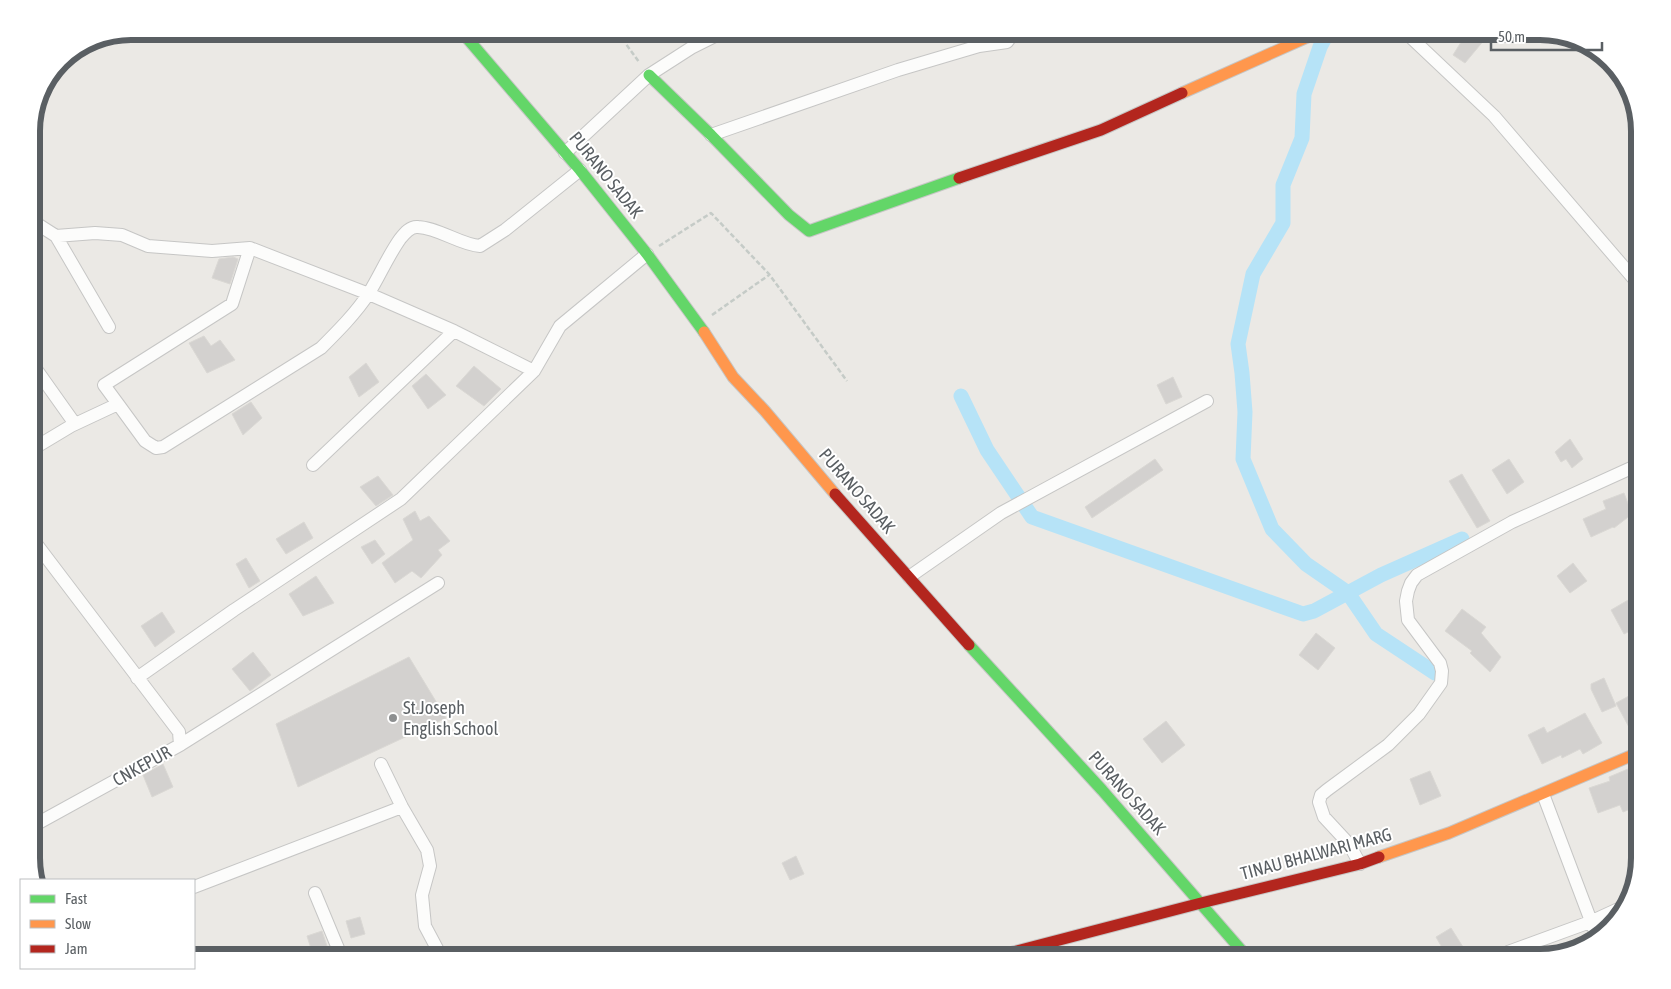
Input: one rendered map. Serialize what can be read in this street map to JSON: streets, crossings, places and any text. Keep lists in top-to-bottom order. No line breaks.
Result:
{"streets":{"street":["PURANO SADAK","CNKEPUR","TINAU BHALWARI MARG"]},"crossings":[["PURANO SADAK","TINAU BHALWARI MARG"]],"places":["St.Joseph English School"],"legend":["Fast","Slow","Jam"],"scale_bar":"50 m"}
